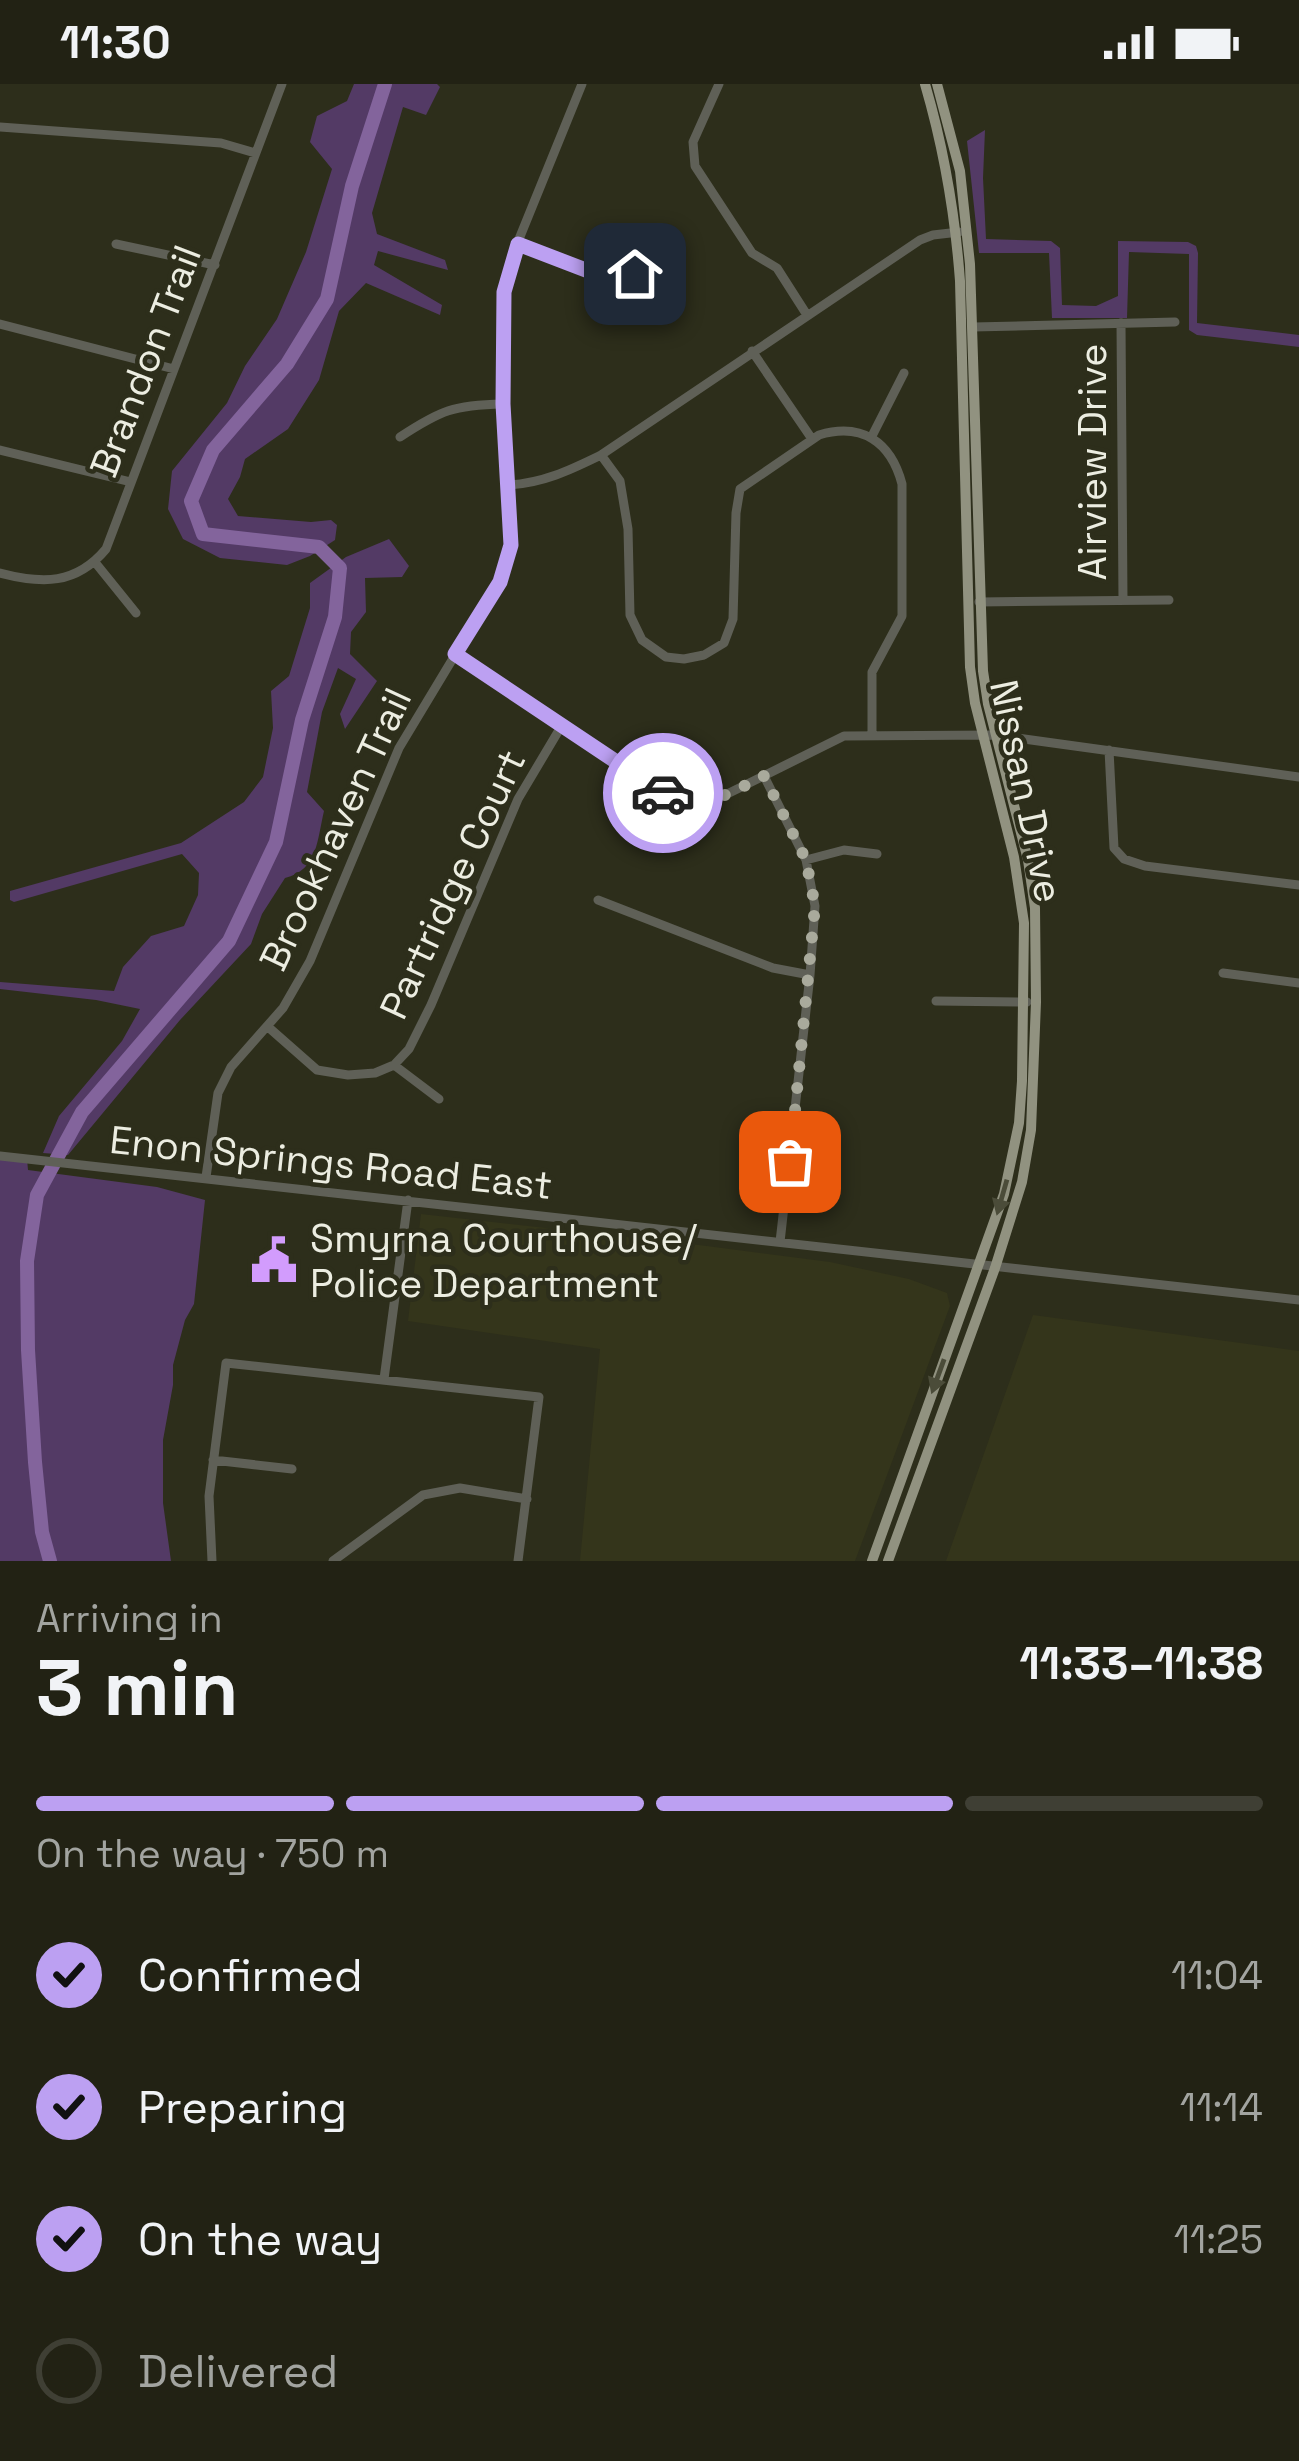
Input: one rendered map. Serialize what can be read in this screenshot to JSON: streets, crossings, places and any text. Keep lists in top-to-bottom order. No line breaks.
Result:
{"streets":{"main road":["Nissan Drive"],"street":["Brandon Trail","Airview Drive","Brookhaven Trail","Partridge Court","Enon Springs Road East"]},"crossings":[["Nissan Drive","Enon Springs Road East"],["Brookhaven Trail","Partridge Court"],["Brookhaven Trail","Enon Springs Road East"]],"places":{"public building":["Smyrna Courthouse/ Police Department"]},"page":{"status":"11:30","heading":["3 min","Arriving in","11:33–11:38"],"bar":"On the way · 750 m","list":[["Confirmed","11:04"],["Preparing","11:14"],["On the way","11:25"],"Delivered"]}}
